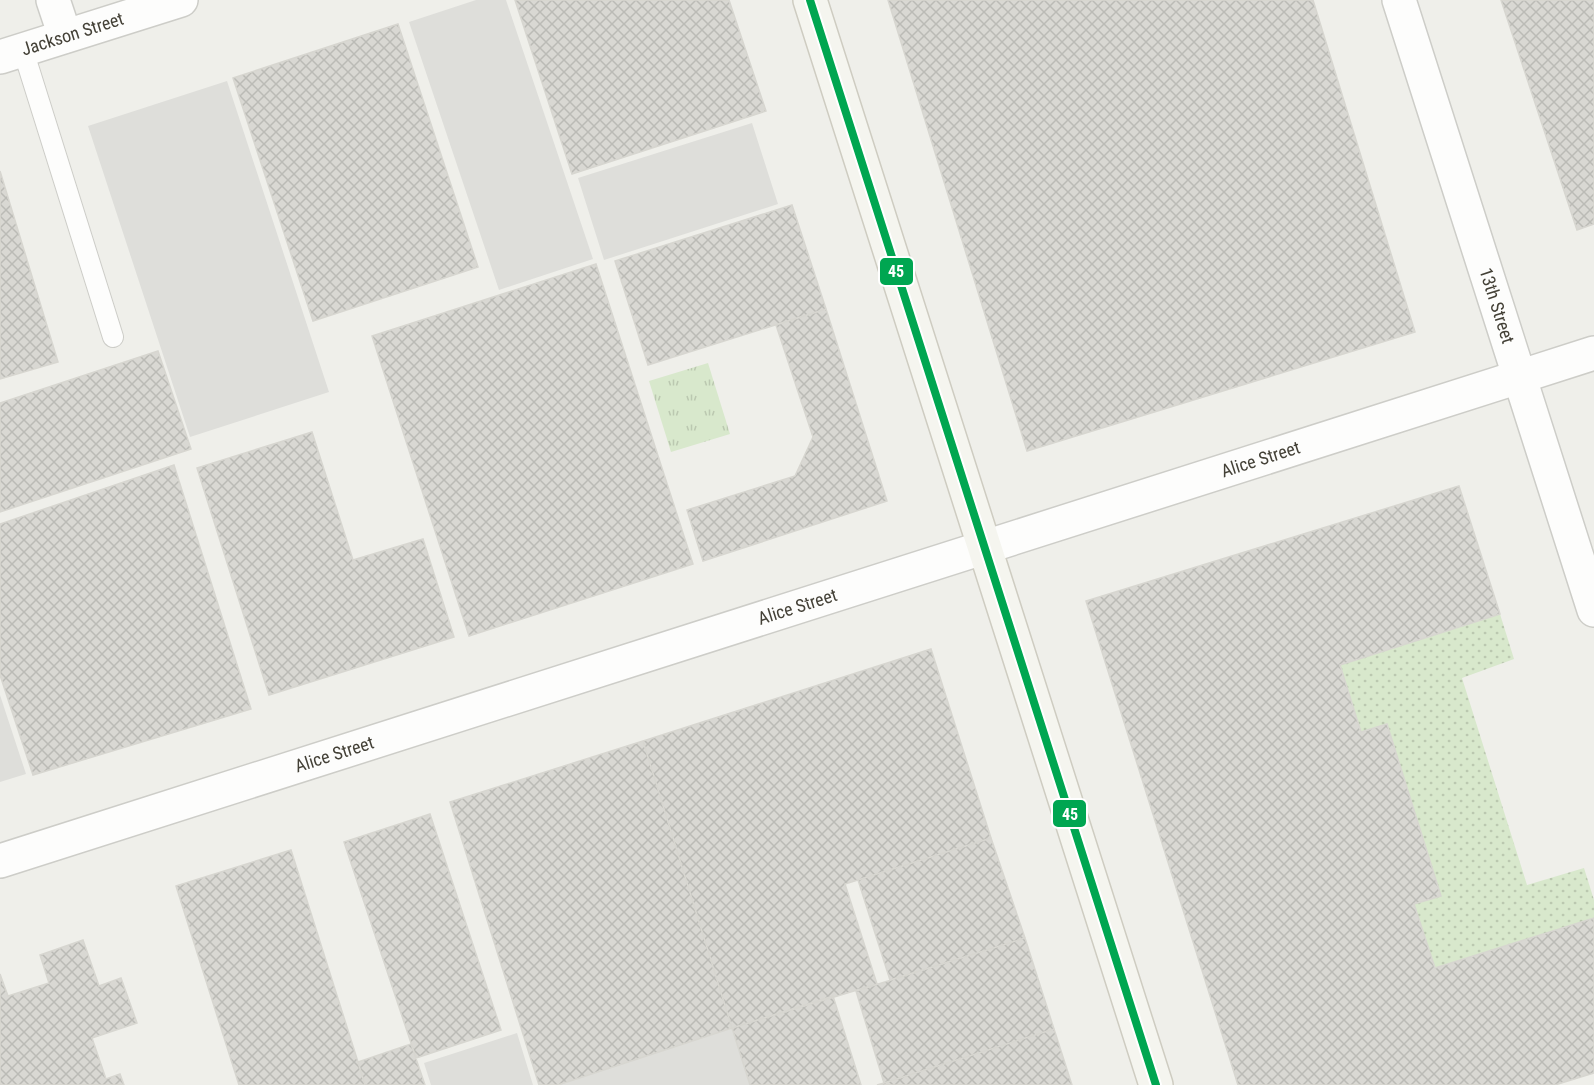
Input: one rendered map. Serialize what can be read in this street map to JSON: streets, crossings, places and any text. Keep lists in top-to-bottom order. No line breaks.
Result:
{"streets":{"street":["Jackson Street","13th Street","Alice Street"]},"crossings":[["13th Street","Alice Street"]],"lines":["transit line 45"]}
